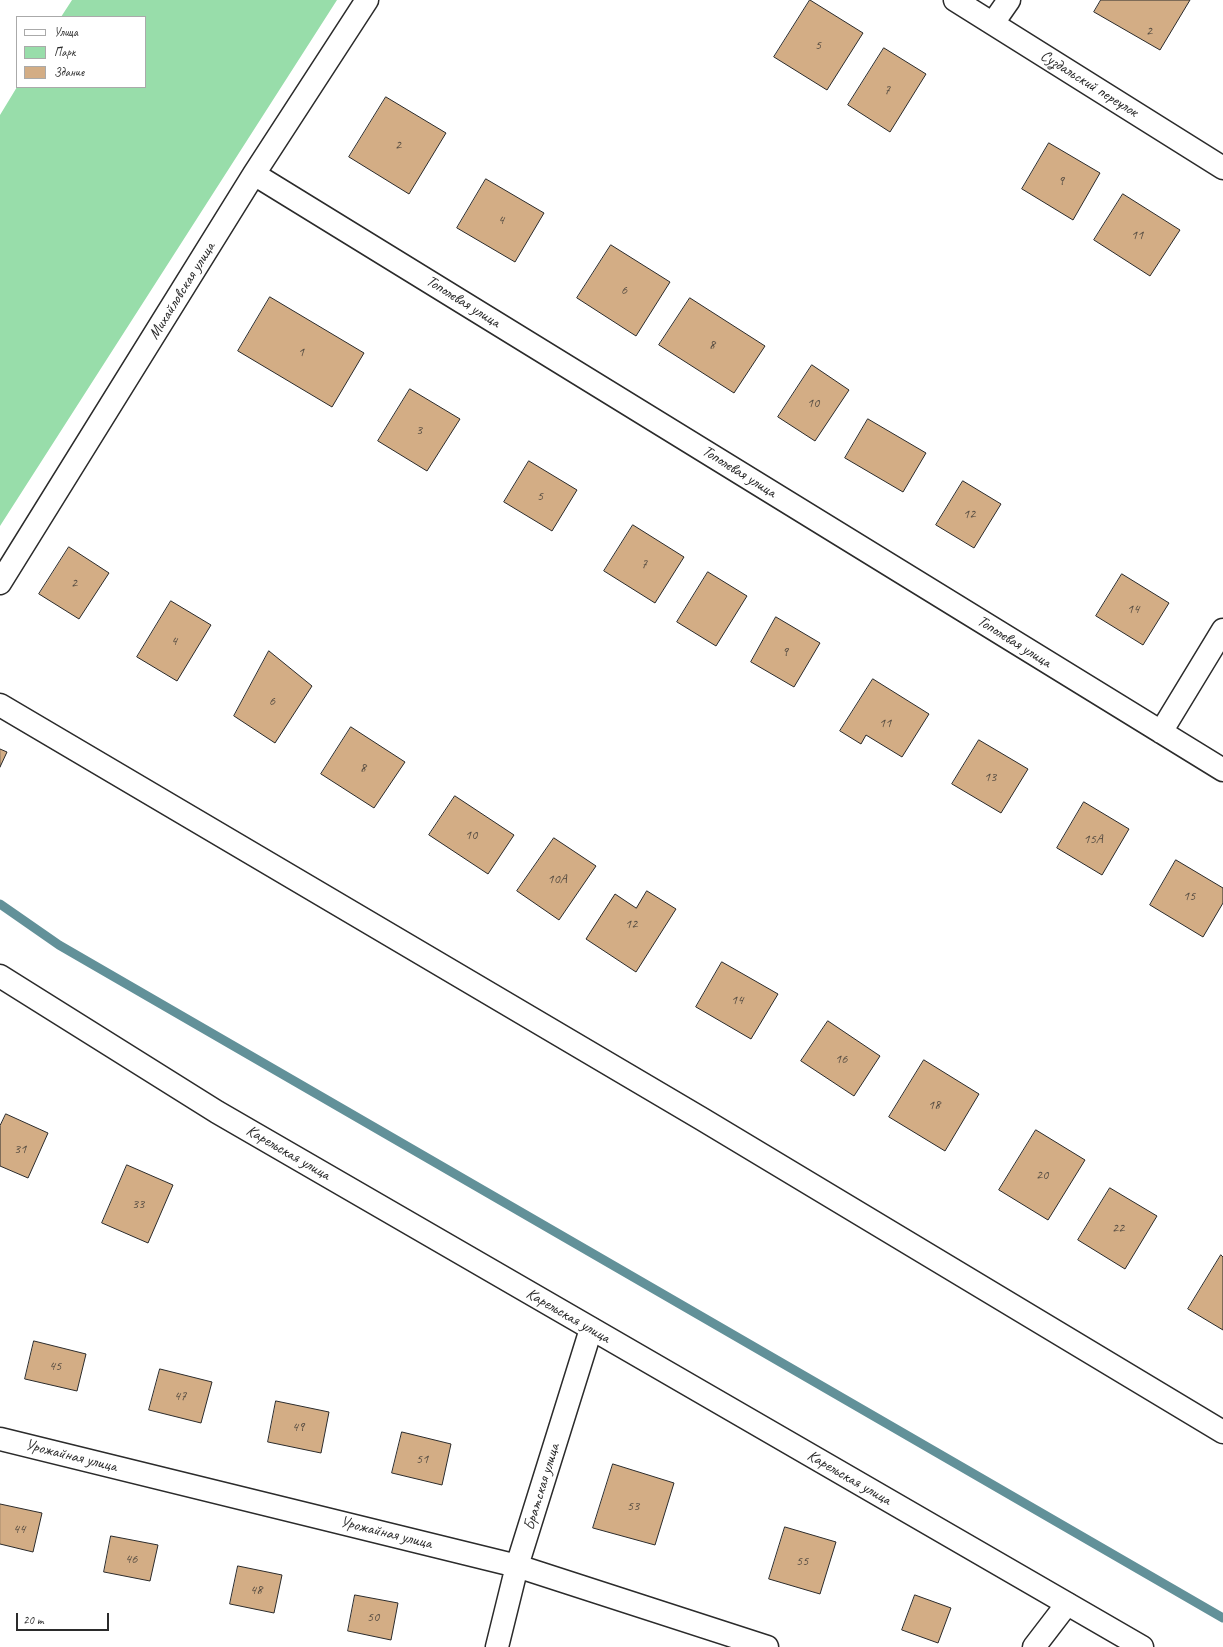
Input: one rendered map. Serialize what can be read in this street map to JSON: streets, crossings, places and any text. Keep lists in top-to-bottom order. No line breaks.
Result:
{"streets":{"street":["Суздальский переулок","Михайловская улица","Тополевая улица","Карельская улица","Урожайная улица","Братская улица"]},"crossings":[["Михайловская улица","Тополевая улица"],["Карельская улица","Братская улица"],["Урожайная улица","Братская улица"]],"house_numbers":["2","5","7","2","9","4","11","6","8","1","10","3","5","12","7","2","14","4","9","6","11","8","13","10","15А","10А","15","12","14","16","18","31","20","33","22","45","47","49","51","53","44","46","55","48","50"],"legend":["Улица","Парк","Здание"],"scale_bar":"20 m"}
